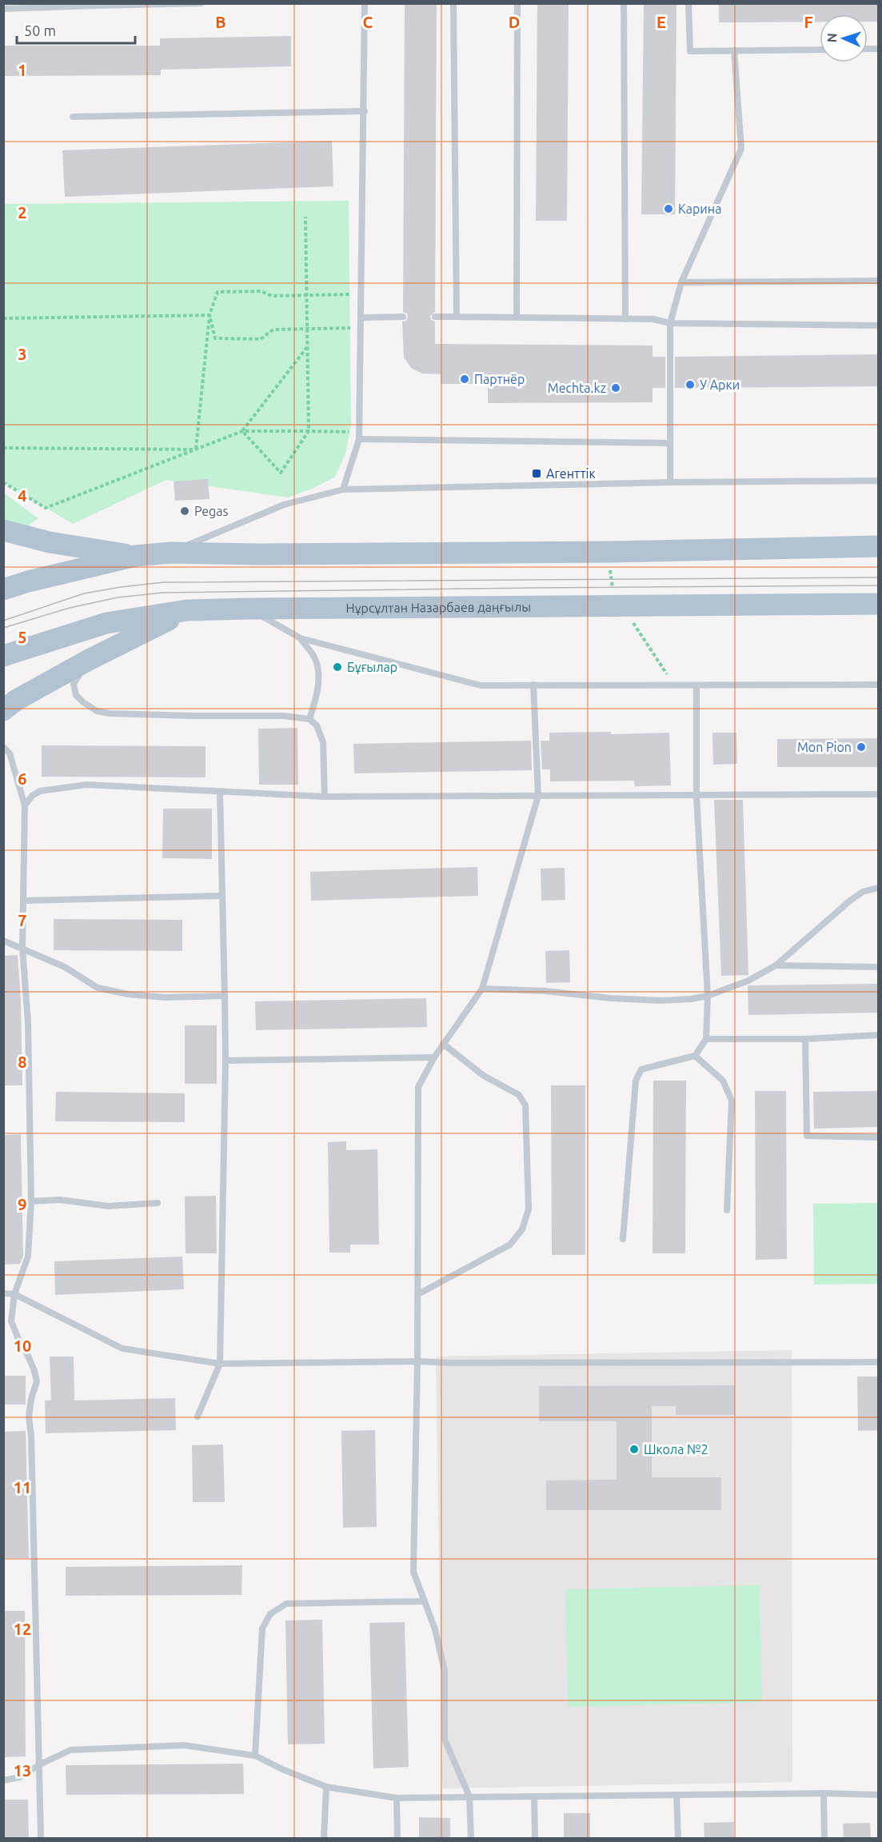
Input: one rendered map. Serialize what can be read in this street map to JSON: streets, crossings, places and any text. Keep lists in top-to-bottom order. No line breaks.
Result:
{"streets":{"main road":["Нұрсұлтан Назарбаев даңғылы"]},"places":{"other":["Карина","Партнёр","У Арки","Mechta.kz","Pegas","Бұғылар","Mon Pion","Школа №2"],"transit":["Агенттік"]},"scale_bar":"50 m","north":"left","grid":{"columns":["B","C","D","E","F"],"rows":["1","2","3","4","5","6","7","8","9","10","11","12","13"]}}
